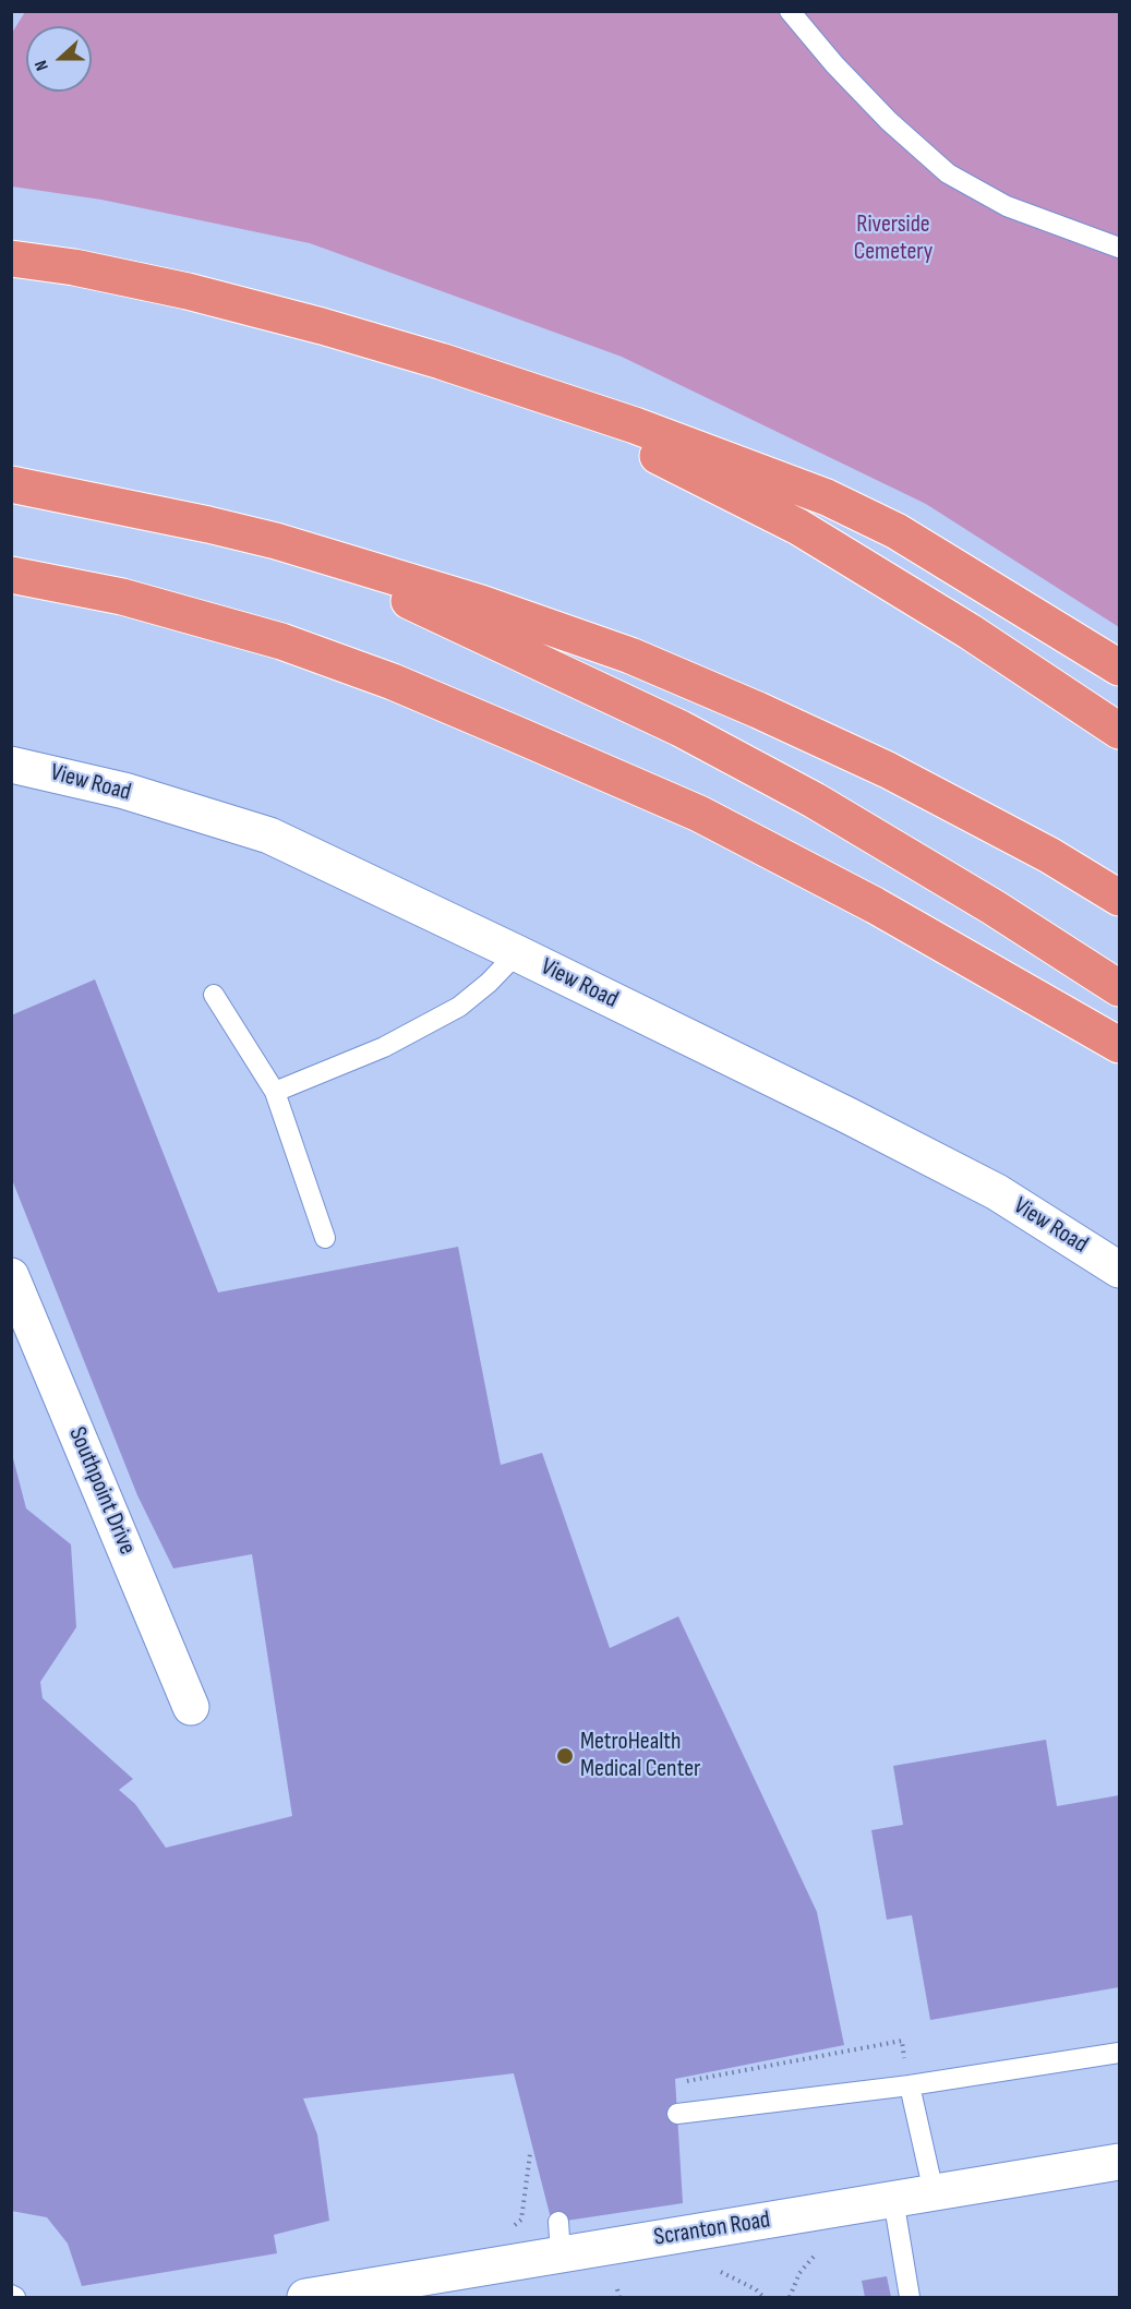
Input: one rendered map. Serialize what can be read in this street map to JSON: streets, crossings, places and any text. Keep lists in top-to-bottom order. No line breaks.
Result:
{"streets":{"street":["View Road","Southpoint Drive","Scranton Road"]},"parks":["Riverside Cemetery"],"places":["MetroHealth Medical Center"],"north":"left"}
